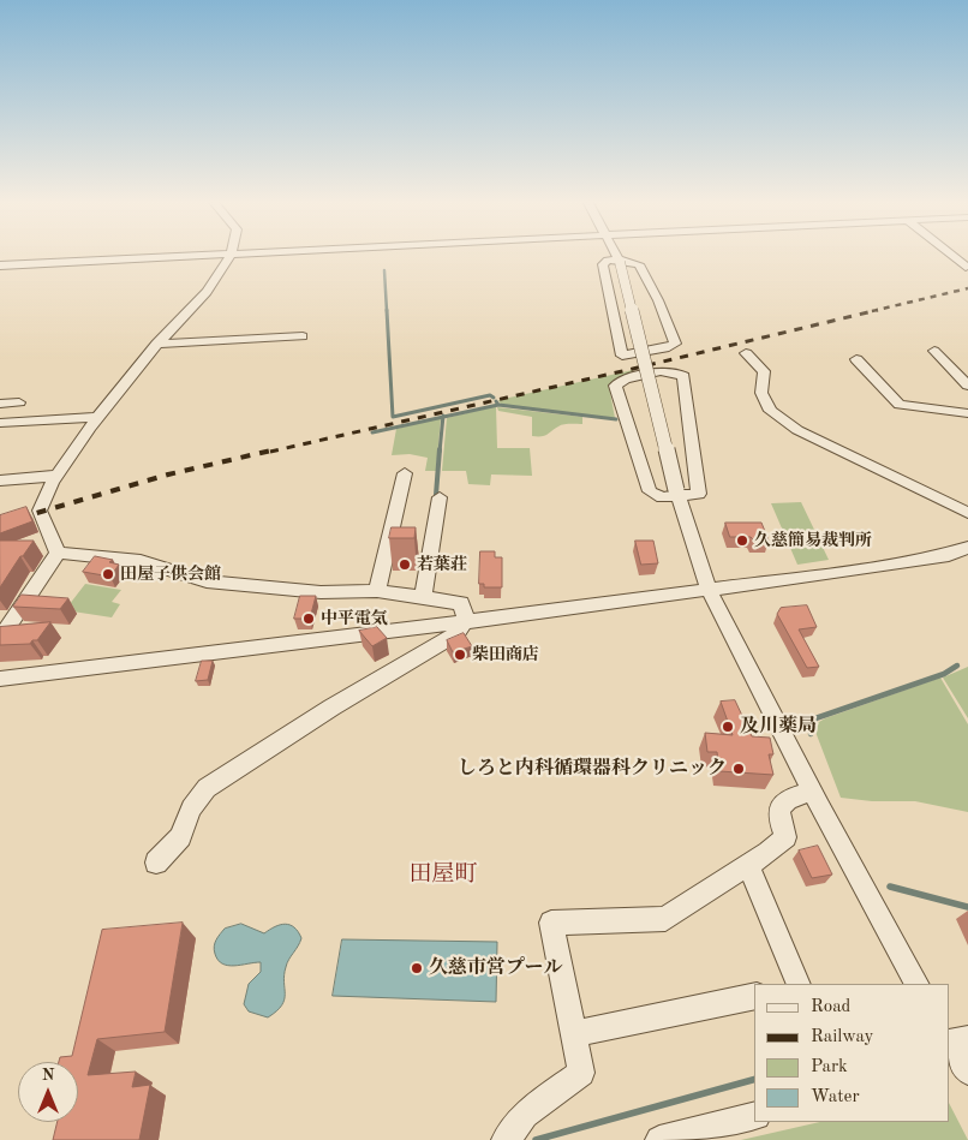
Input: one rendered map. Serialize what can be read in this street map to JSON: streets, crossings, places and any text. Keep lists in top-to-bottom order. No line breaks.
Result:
{"districts":["田屋町"],"places":["久慈簡易裁判所","若葉荘","田屋子供会館","中平電気","柴田商店","及川薬局","しろと内科循環器科クリニック","久慈市営プール"],"legend":["Road","Railway","Park","Water"],"north":"top"}
